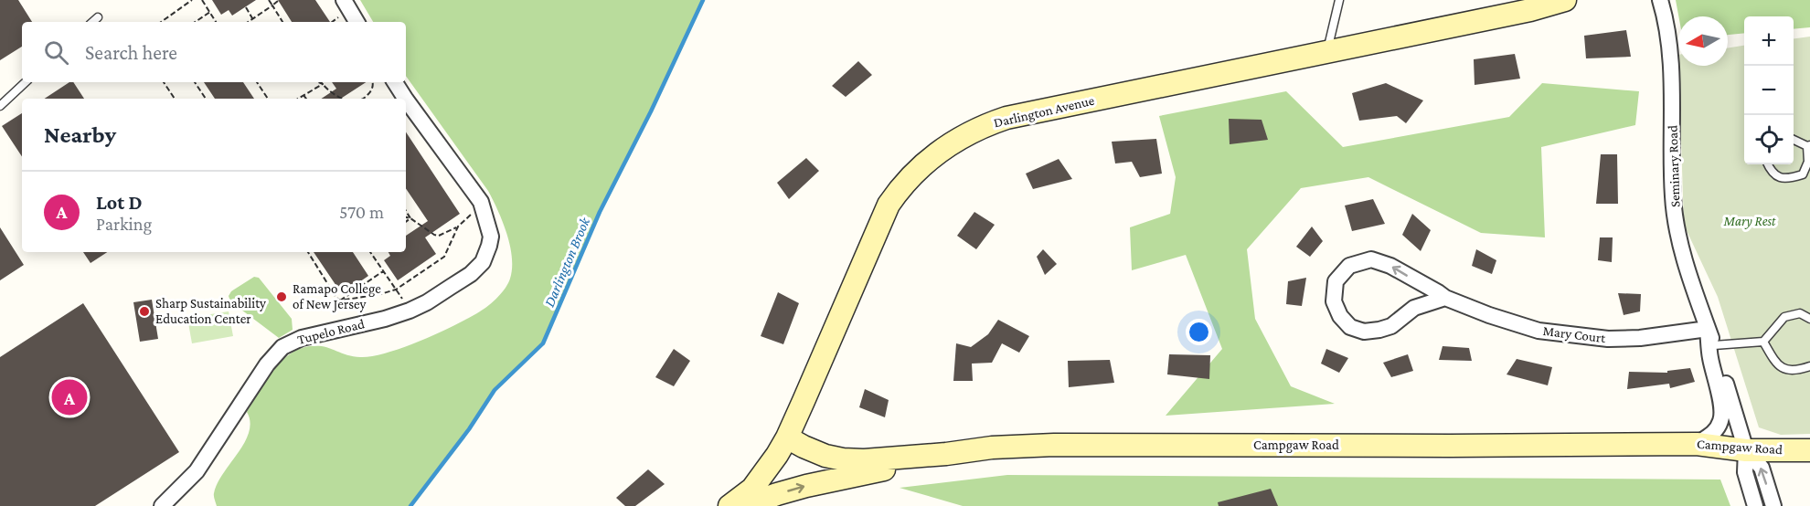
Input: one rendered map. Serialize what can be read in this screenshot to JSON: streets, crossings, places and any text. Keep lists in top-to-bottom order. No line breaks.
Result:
{"streets":{"main road":["Darlington Avenue","Campgaw Road"],"street":["Seminary Road","Tupelo Road","Mary Court"]},"crossings":[["Darlington Avenue","Campgaw Road"],["Seminary Road","Mary Court"],["Seminary Road","Campgaw Road"]],"water":["Darlington Brook"],"parks":["Mary Rest"],"places":["Ramapo College of New Jersey","Sharp Sustainability Education Center"],"north":"left","page":{"map_buttons":["+","−"],"search":"Search here","heading":"Nearby","list":[{"mark":"A","name":"Lot D","note":"Parking","value":"570 m"}],"pins":"A"}}
